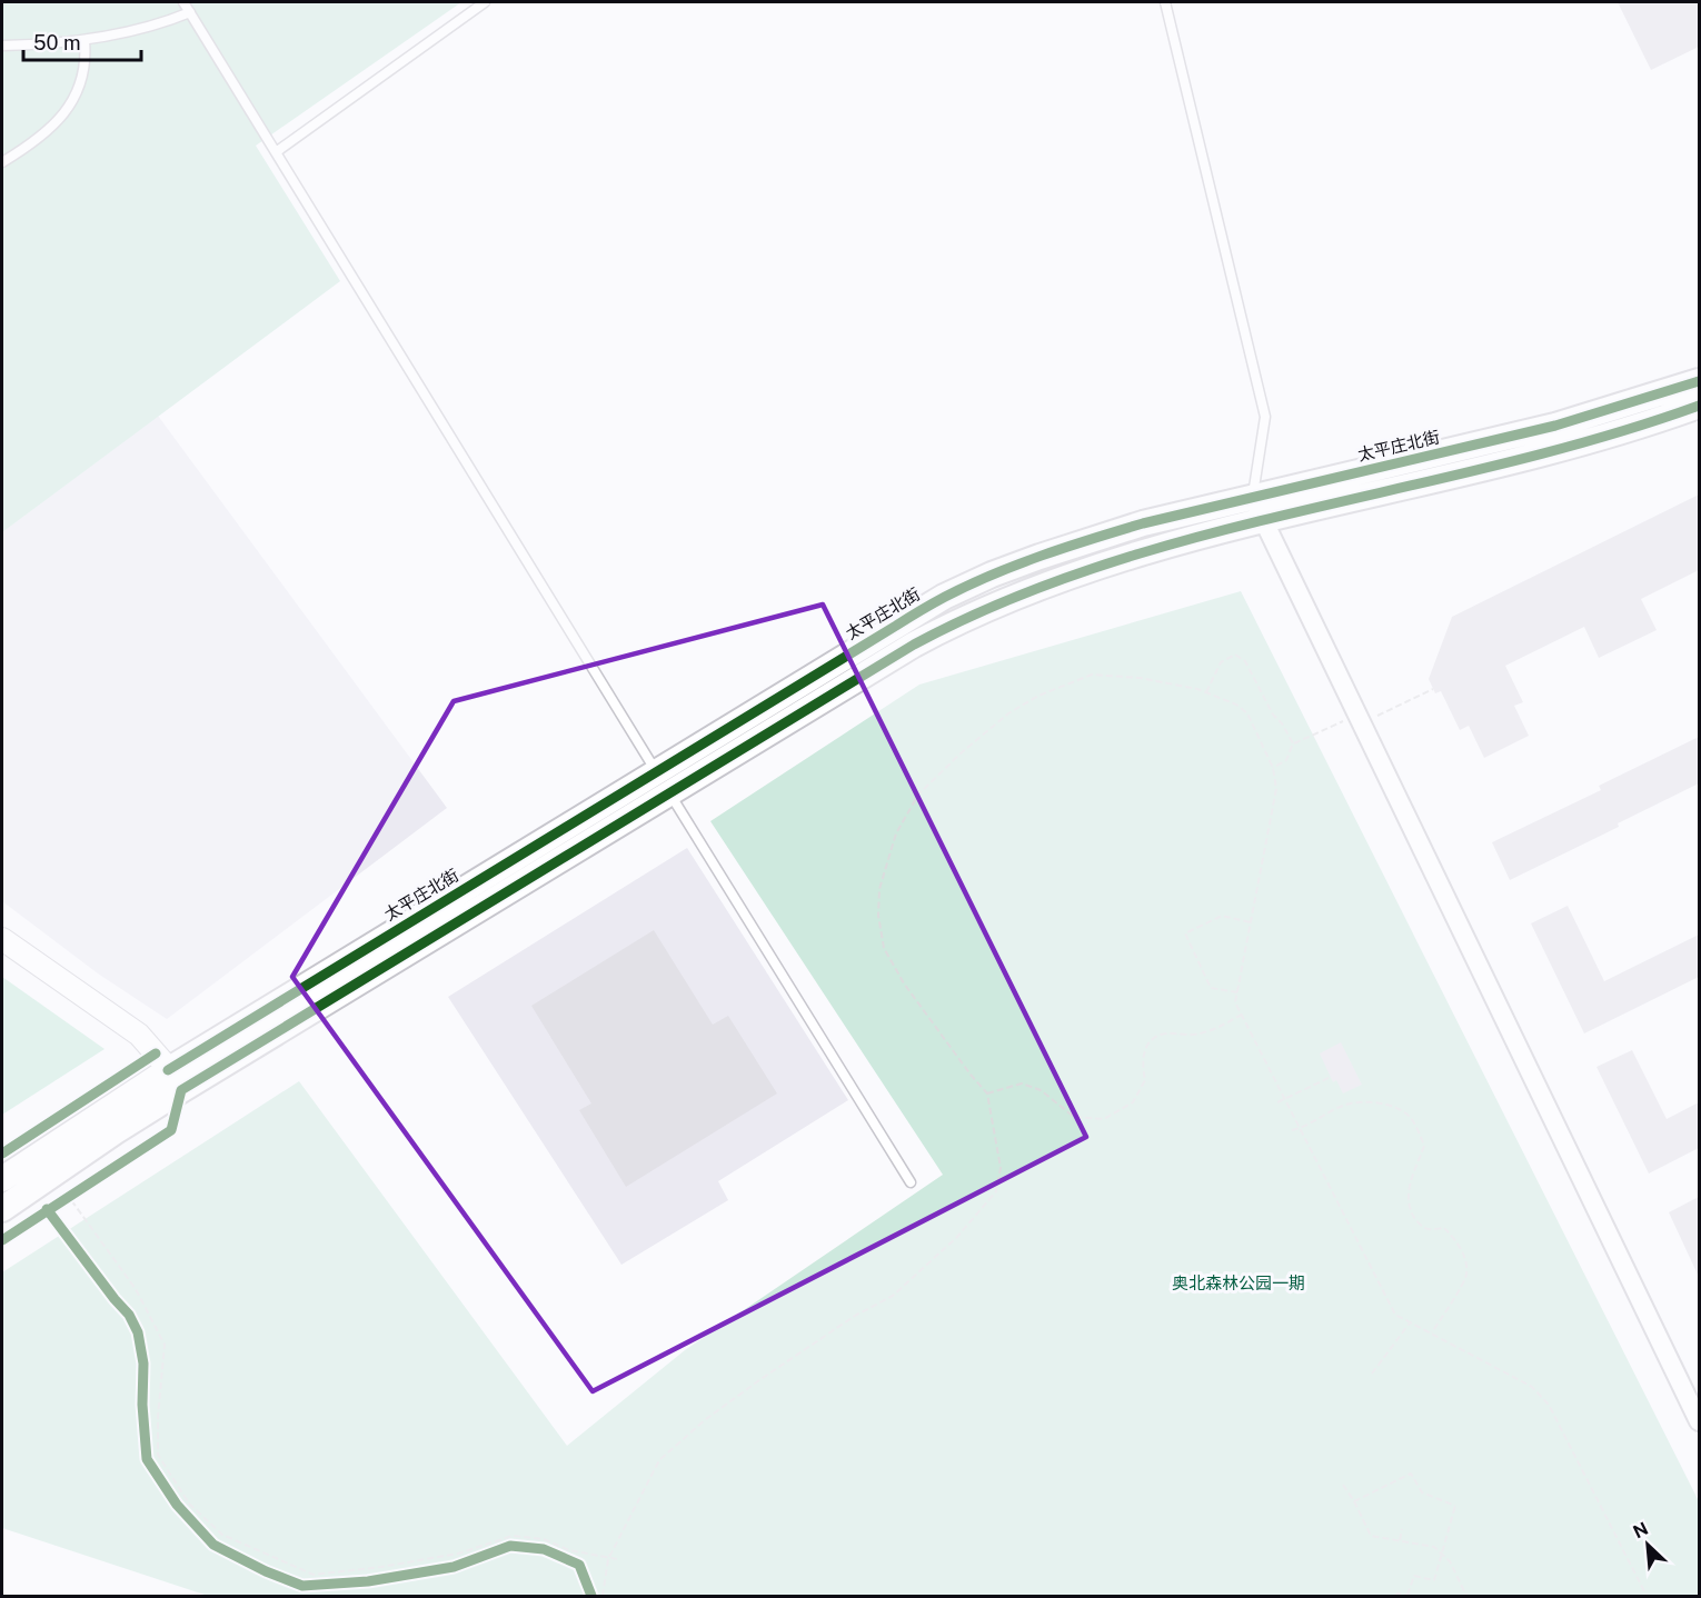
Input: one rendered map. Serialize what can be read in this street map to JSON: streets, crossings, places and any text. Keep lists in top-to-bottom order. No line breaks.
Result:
{"streets":{"main road":["太平庄北街"]},"parks":["奥北森林公园一期"],"scale_bar":"50 m","north":"top left"}
